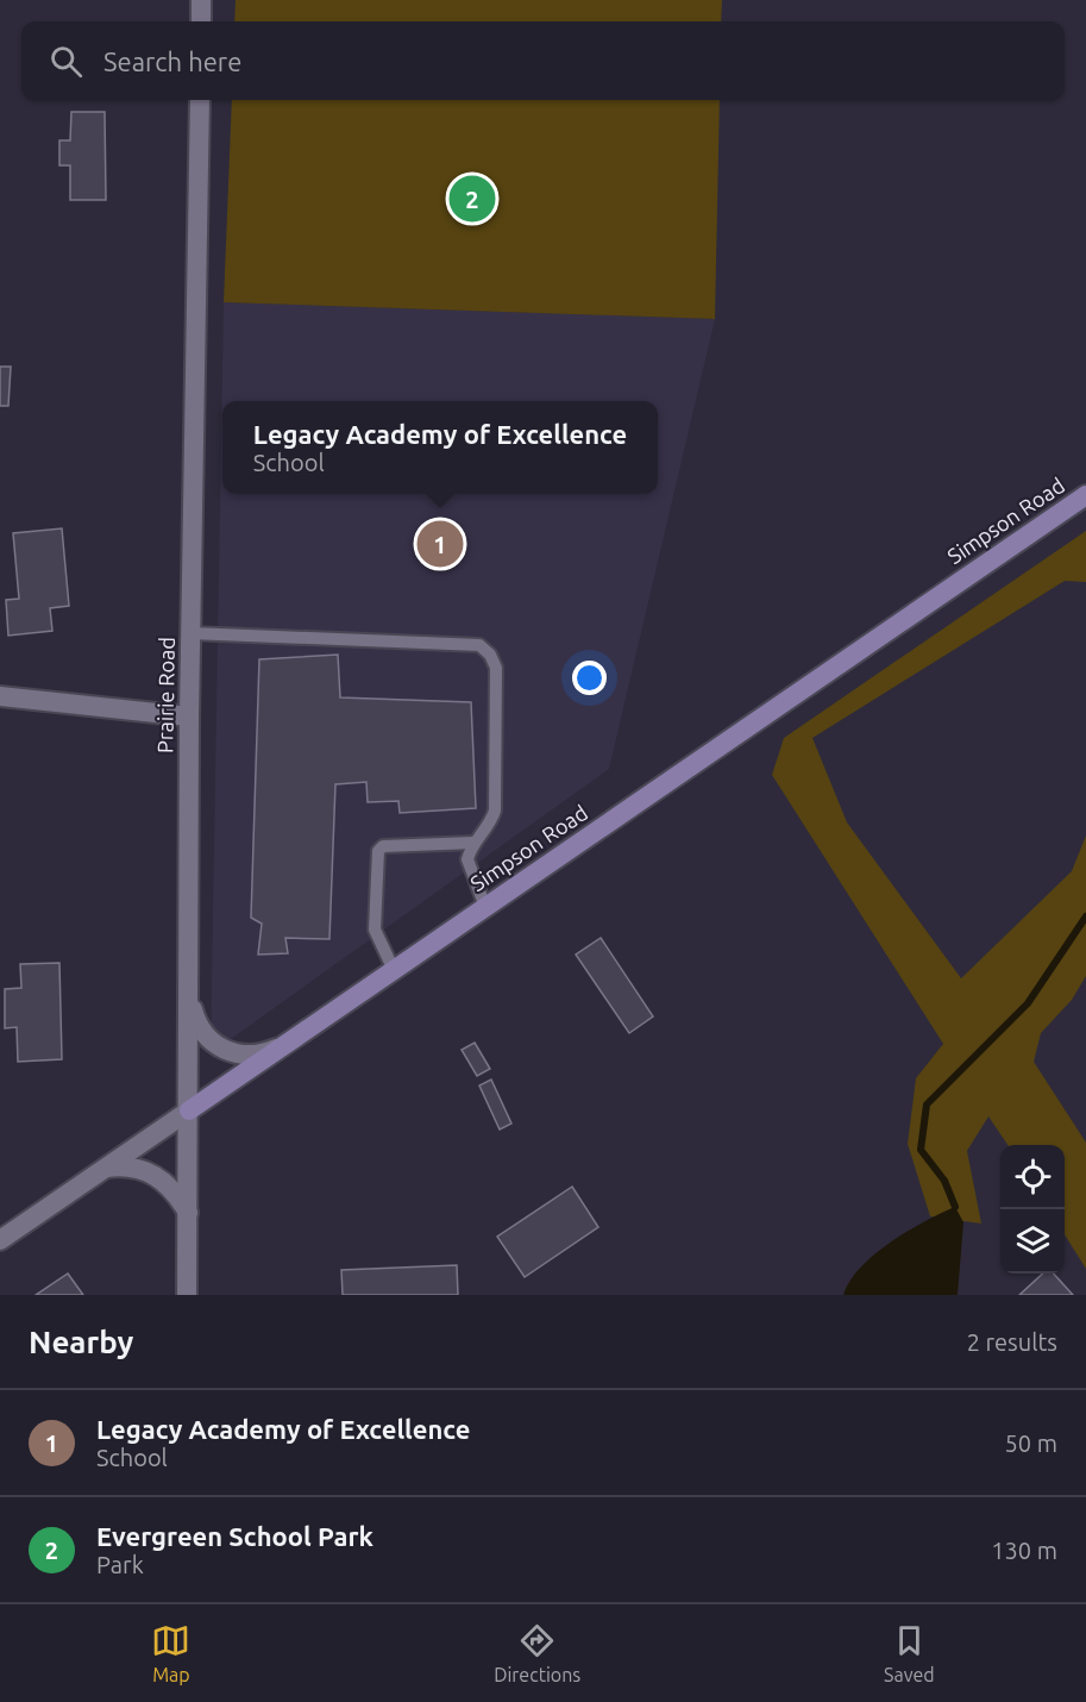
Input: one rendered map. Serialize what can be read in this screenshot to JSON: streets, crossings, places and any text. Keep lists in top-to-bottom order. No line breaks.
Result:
{"streets":{"main road":["Simpson Road"],"street":["Prairie Road"]},"crossings":[["Simpson Road","Prairie Road"]],"page":{"search":"Search here","pins":["2","1"],"popup":["Legacy Academy of Excellence","School"],"heading":["Nearby","2 results"],"list":[{"mark":"1","name":"Legacy Academy of Excellence","note":"School","value":"50 m"},{"mark":"2","name":"Evergreen School Park","note":"Park","value":"130 m"}],"nav":["Map","Directions","Saved"]}}
